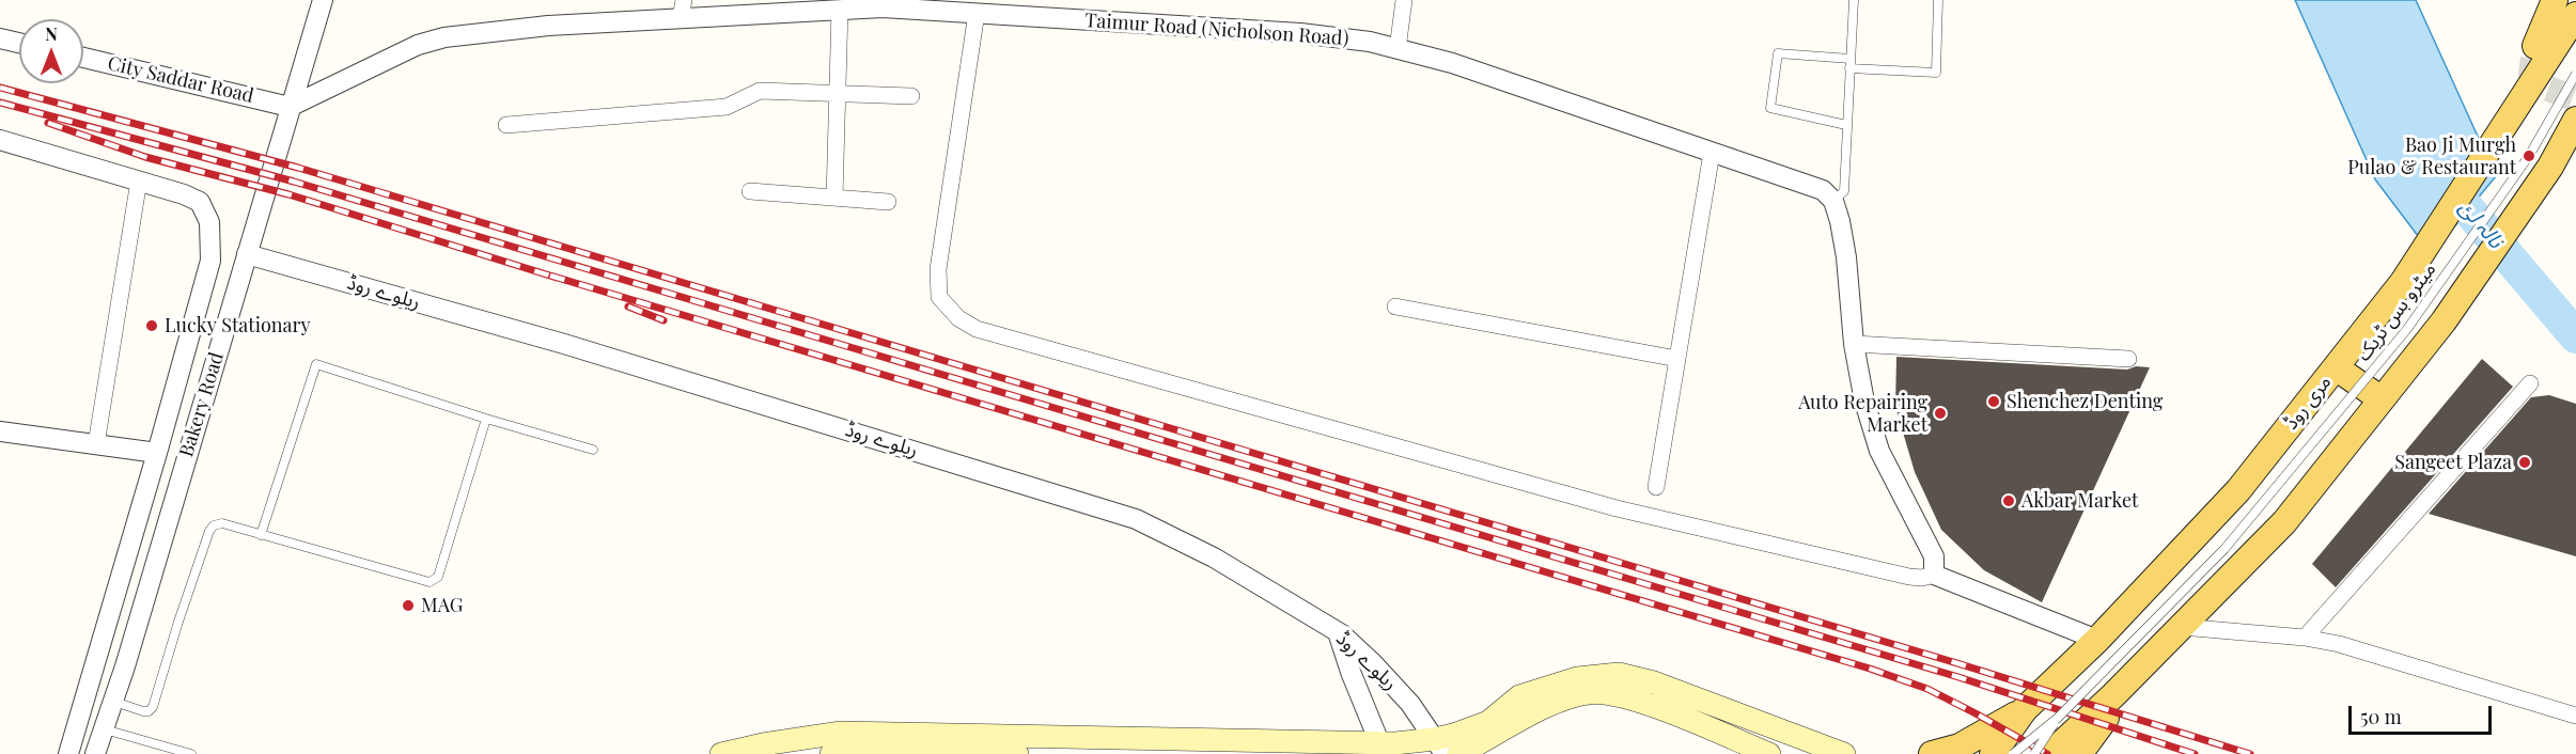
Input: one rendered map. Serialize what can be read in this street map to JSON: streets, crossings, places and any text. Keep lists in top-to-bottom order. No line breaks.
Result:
{"streets":{"main road":["مری روڈ"],"street":["Taimur Road (Nicholson Road)","City Saddar Road","ریلوے روڈ","Bakery Road"],"lane":["میٹرو بس ٹریک"]},"crossings":[["Taimur Road (Nicholson Road)","City Saddar Road"],["Taimur Road (Nicholson Road)","Bakery Road"],["City Saddar Road","Bakery Road"],["ریلوے روڈ","Bakery Road"]],"water":["نالہ لئ"],"places":["Bao Ji Murgh Pulao & Restaurant","Lucky Stationary","Shenchez Denting","Auto Repairing Market","Sangeet Plaza","Akbar Market","MAG"],"scale_bar":"50 m","north":"top"}
